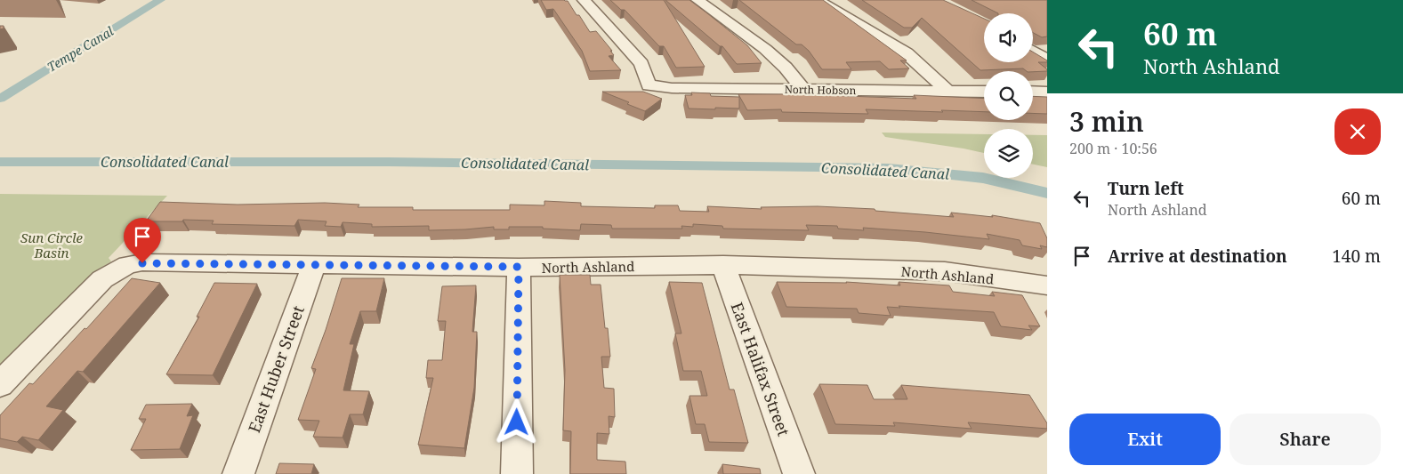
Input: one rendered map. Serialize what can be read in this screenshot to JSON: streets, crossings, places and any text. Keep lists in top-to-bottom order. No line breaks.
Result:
{"streets":{"street":["North Hobson","North Ashland","East Huber Street","East Halifax Street"]},"crossings":[["North Ashland","East Huber Street"],["North Ashland","East Halifax Street"]],"water":["Tempe Canal","Consolidated Canal"],"parks":["Sun Circle Basin"],"page":{"turn":["60 m","North Ashland"],"heading":["3 min","200 m · 10:56"],"list":[{"name":"Turn left","note":"North Ashland","value":"60 m"},{"name":"Arrive at destination","value":"140 m"}],"buttons":["Exit","Share"]}}
